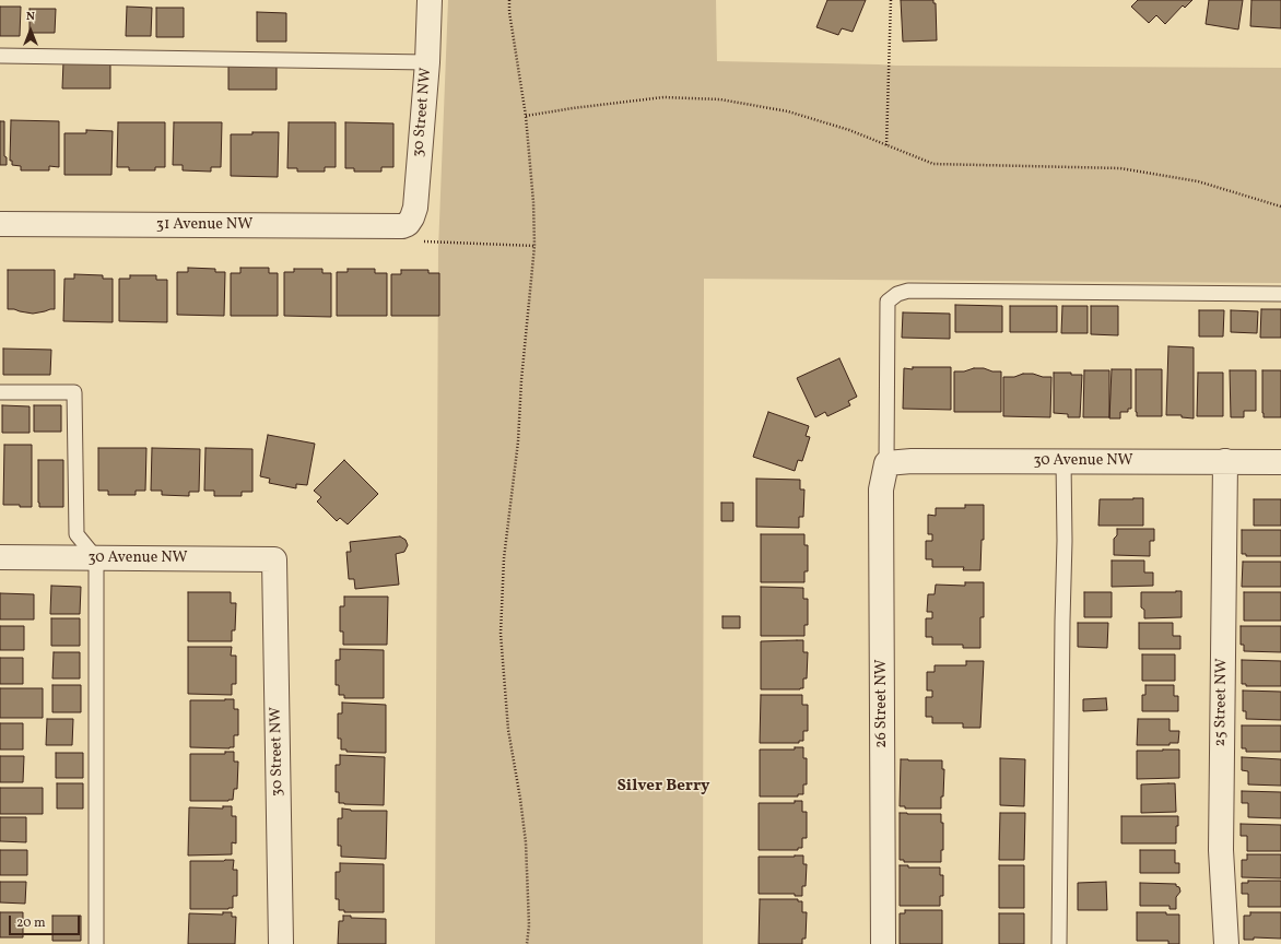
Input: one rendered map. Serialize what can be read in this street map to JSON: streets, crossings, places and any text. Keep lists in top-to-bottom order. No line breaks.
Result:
{"streets":{"street":["30 Street NW","31 Avenue NW","30 Avenue NW","25 Street NW","26 Street NW"]},"crossings":[["30 Street NW","31 Avenue NW"],["30 Street NW","30 Avenue NW"],["30 Avenue NW","25 Street NW"],["30 Avenue NW","26 Street NW"]],"districts":["Silver Berry"],"scale_bar":"20 m","north":"top"}
